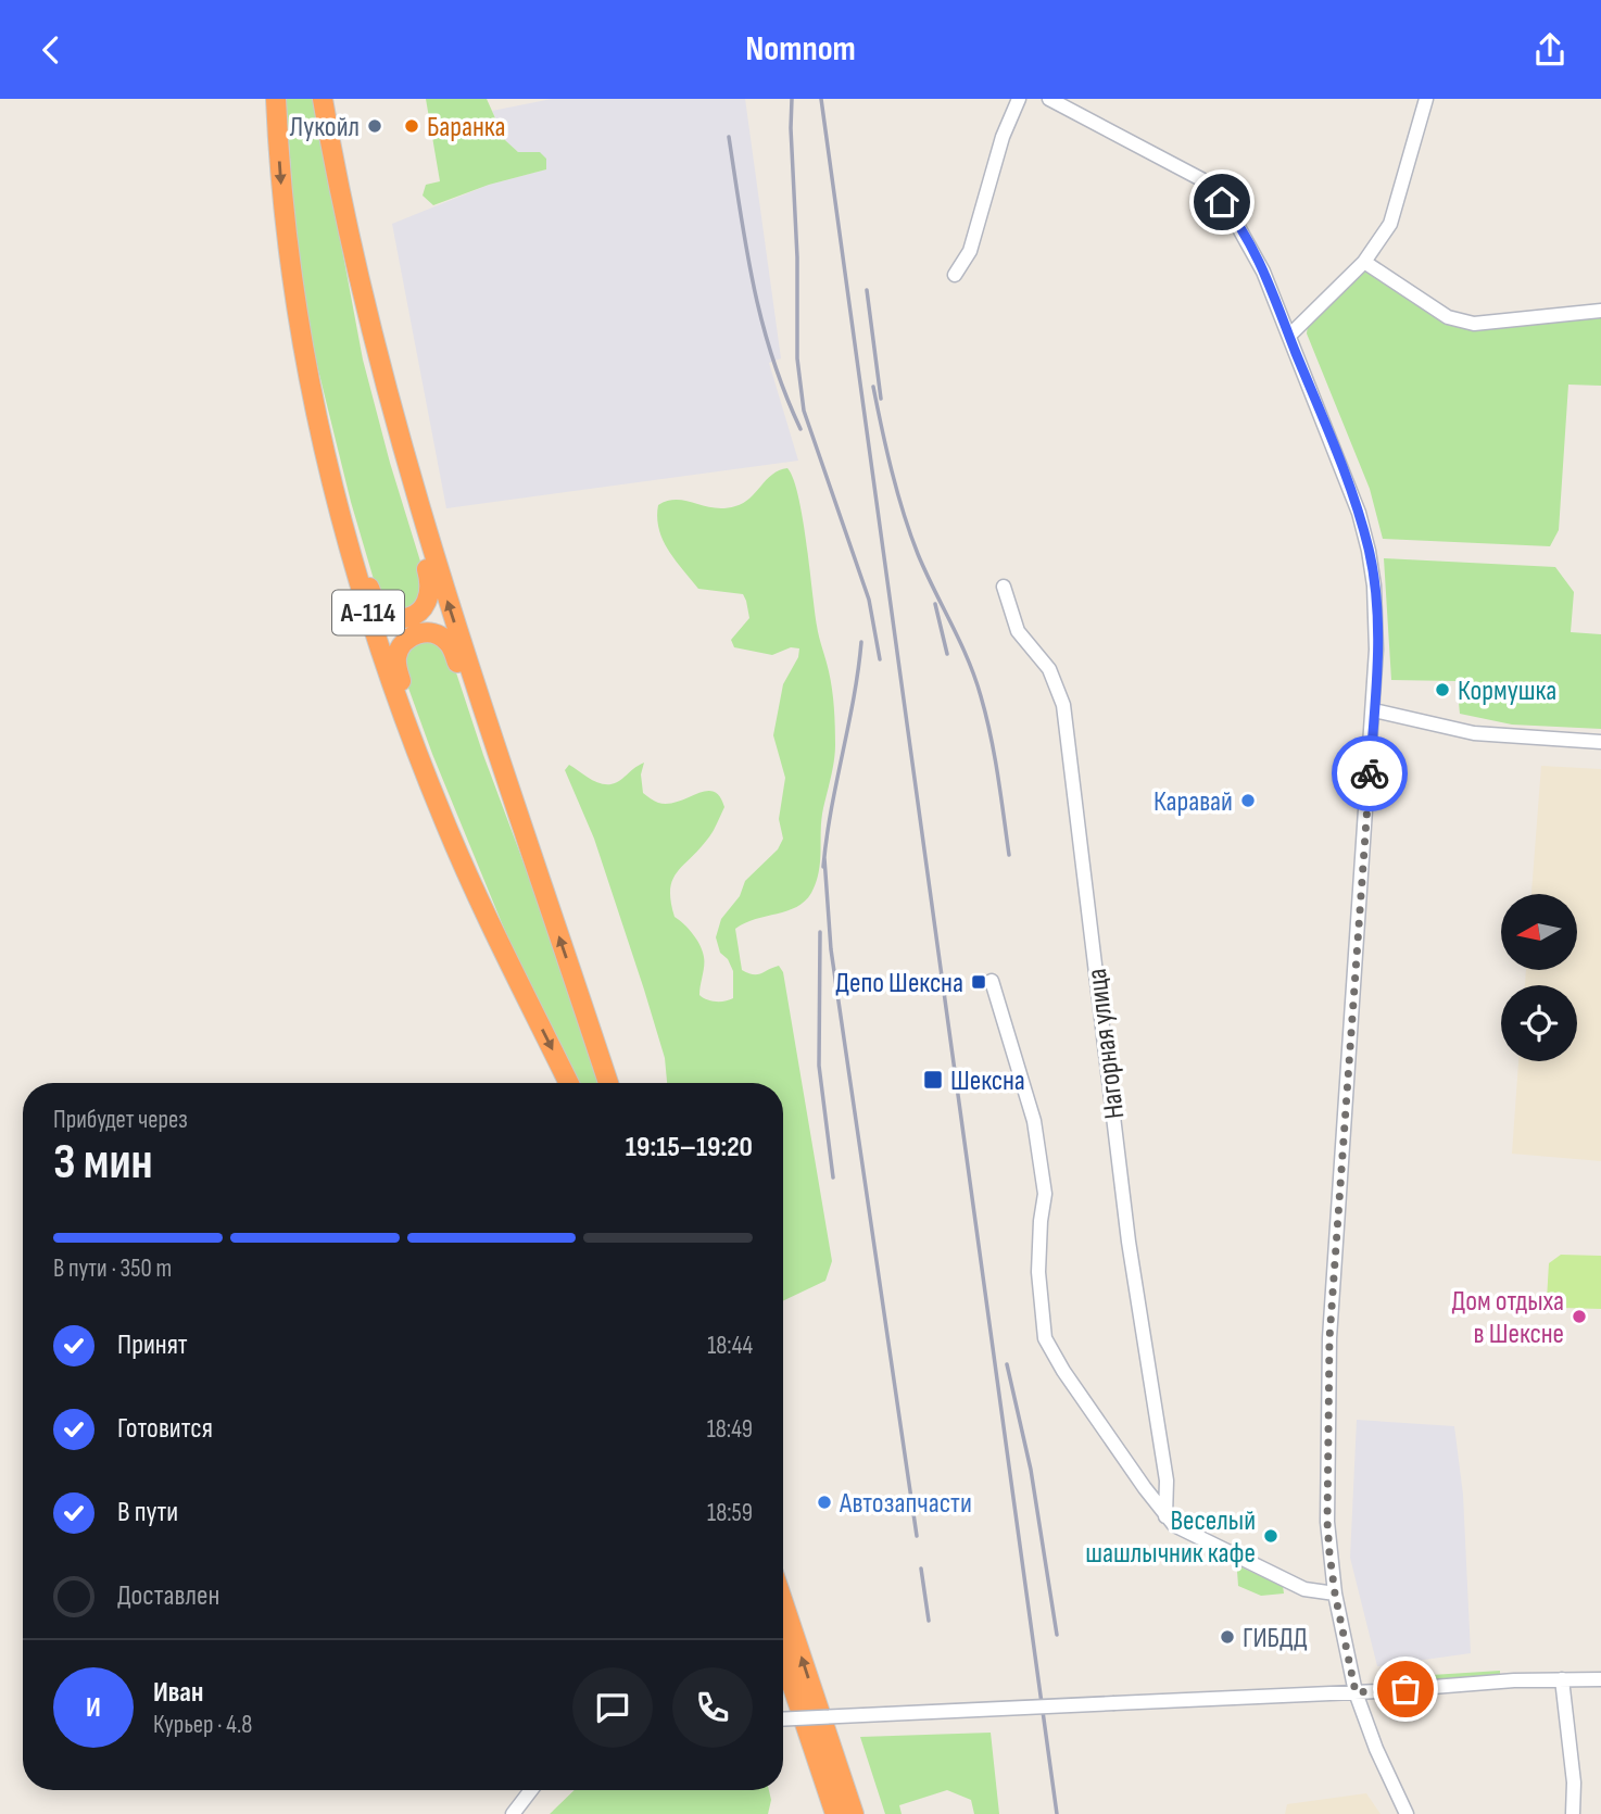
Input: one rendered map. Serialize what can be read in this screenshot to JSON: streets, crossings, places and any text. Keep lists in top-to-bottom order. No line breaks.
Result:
{"streets":{"highway":["А-114"],"street":["Нагорная улица"]},"places":{"other":["Лукойл","Баранка","Кормушка","Каравай","Дом отдыха в Шекснe","Автозапчасти","Веселый шашлычник кафе","ГИБДД"],"transit":["Депо Шексна","Шексна"]},"north":"left","page":{"header":"Nomnom","heading":["3 мин","Прибудет через","19:15–19:20"],"panel":["Иван","Курьер · 4.8"],"bar":"В пути · 350 m","list":[["Принят","18:44"],["Готовится","18:49"],["В пути","18:59"],"Доставлен"],"round":"И"}}
